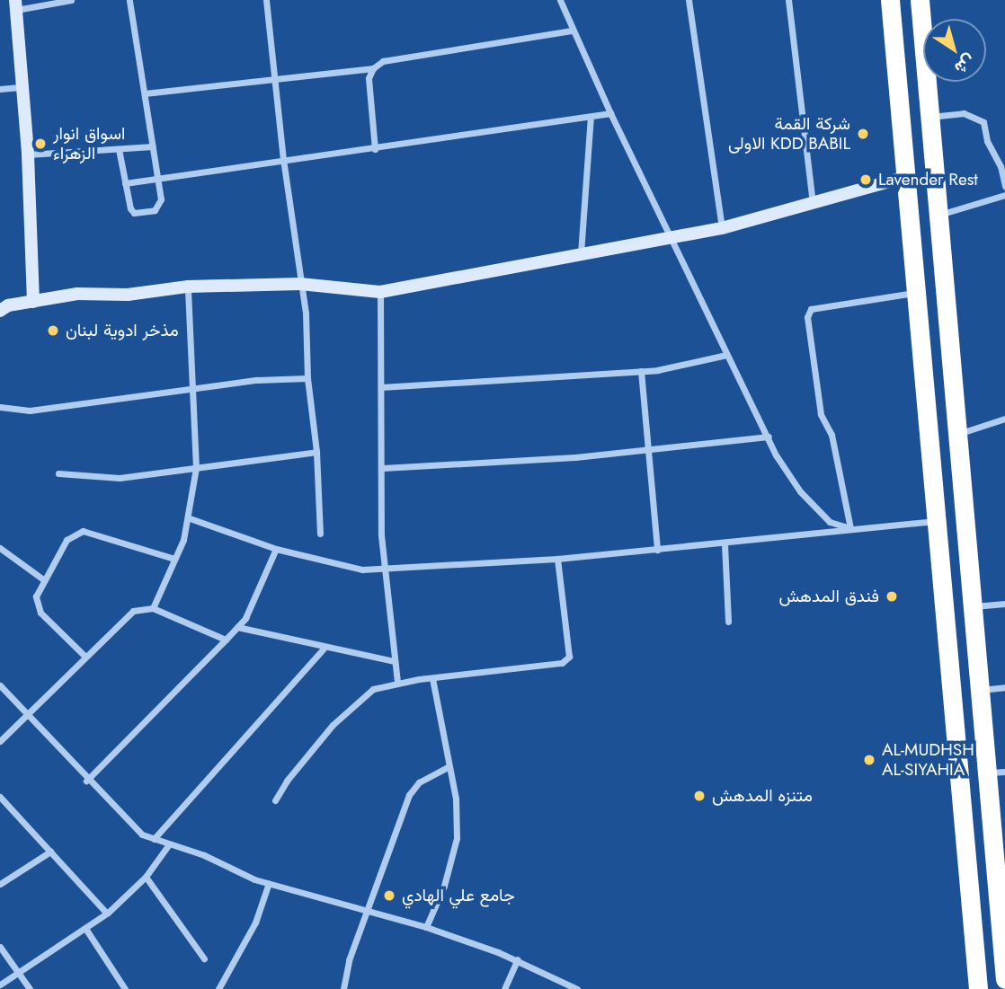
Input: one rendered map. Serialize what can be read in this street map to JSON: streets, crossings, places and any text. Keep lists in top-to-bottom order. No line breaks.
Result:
{"places":["شركة القمة الاولى KDD BABIL","اسواق انوار الزهراء","Lavender Rest","مذخر ادوية لبنان","فندق المدهش","AL-MUDHSH AL-SIYAHIA","متنزه المدهش","جامع علي الهادي"],"north":"bottom right"}
